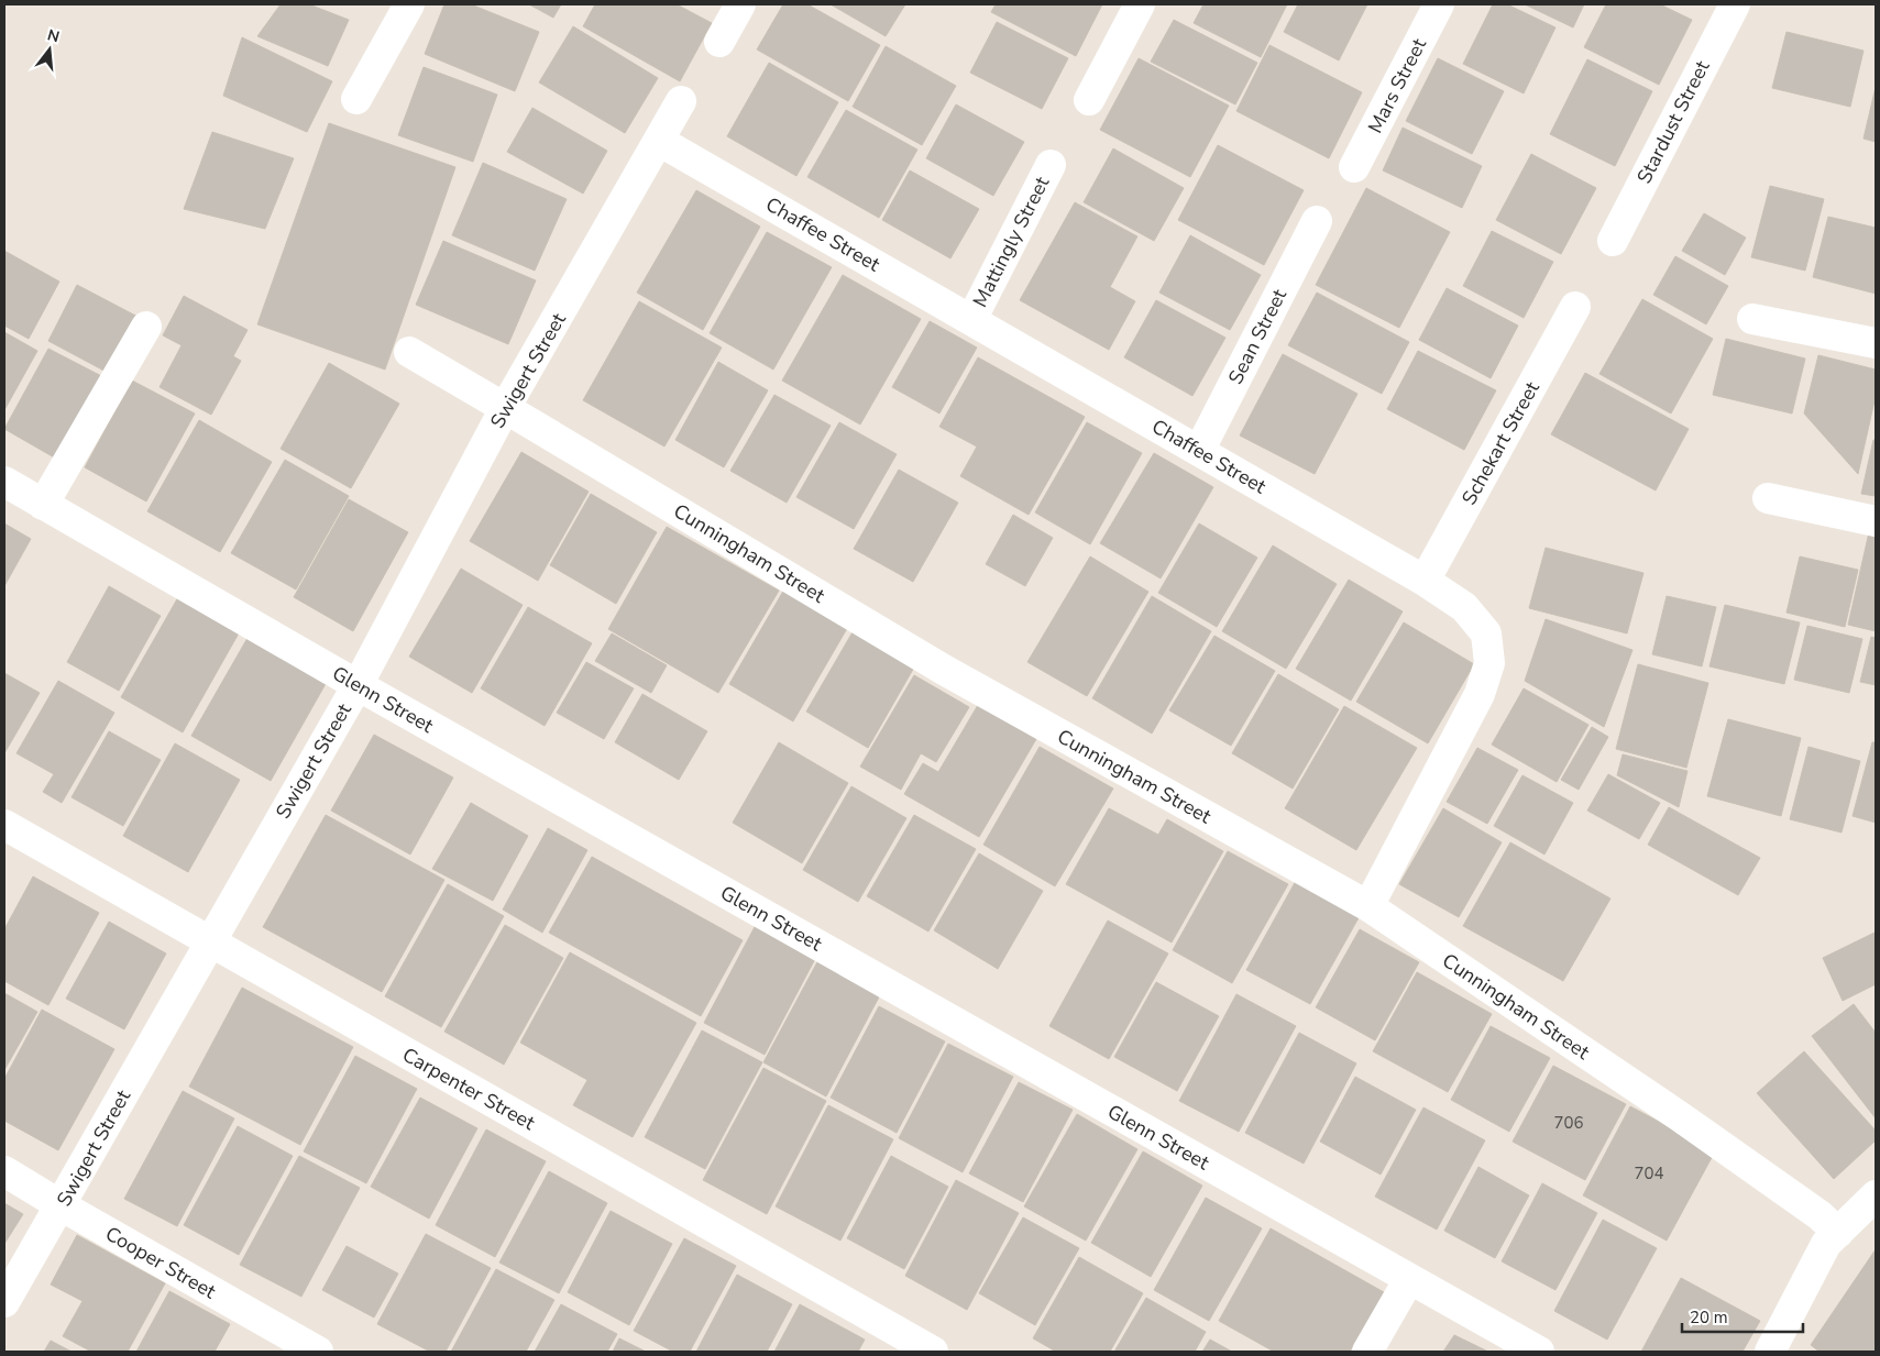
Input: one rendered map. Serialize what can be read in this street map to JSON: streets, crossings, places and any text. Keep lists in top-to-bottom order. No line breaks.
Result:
{"streets":{"street":["Mars Street","Stardust Street","Chaffee Street","Mattingly Street","Sean Street","Swigert Street","Schekart Street","Cunningham Street","Glenn Street","Carpenter Street","Cooper Street"]},"crossings":[["Chaffee Street","Mattingly Street"],["Chaffee Street","Sean Street"],["Chaffee Street","Swigert Street"],["Chaffee Street","Schekart Street"],["Chaffee Street","Cunningham Street"],["Swigert Street","Cunningham Street"],["Swigert Street","Glenn Street"],["Swigert Street","Carpenter Street"],["Swigert Street","Cooper Street"]],"house_numbers":["706","704"],"scale_bar":"20 m","north":"top"}
